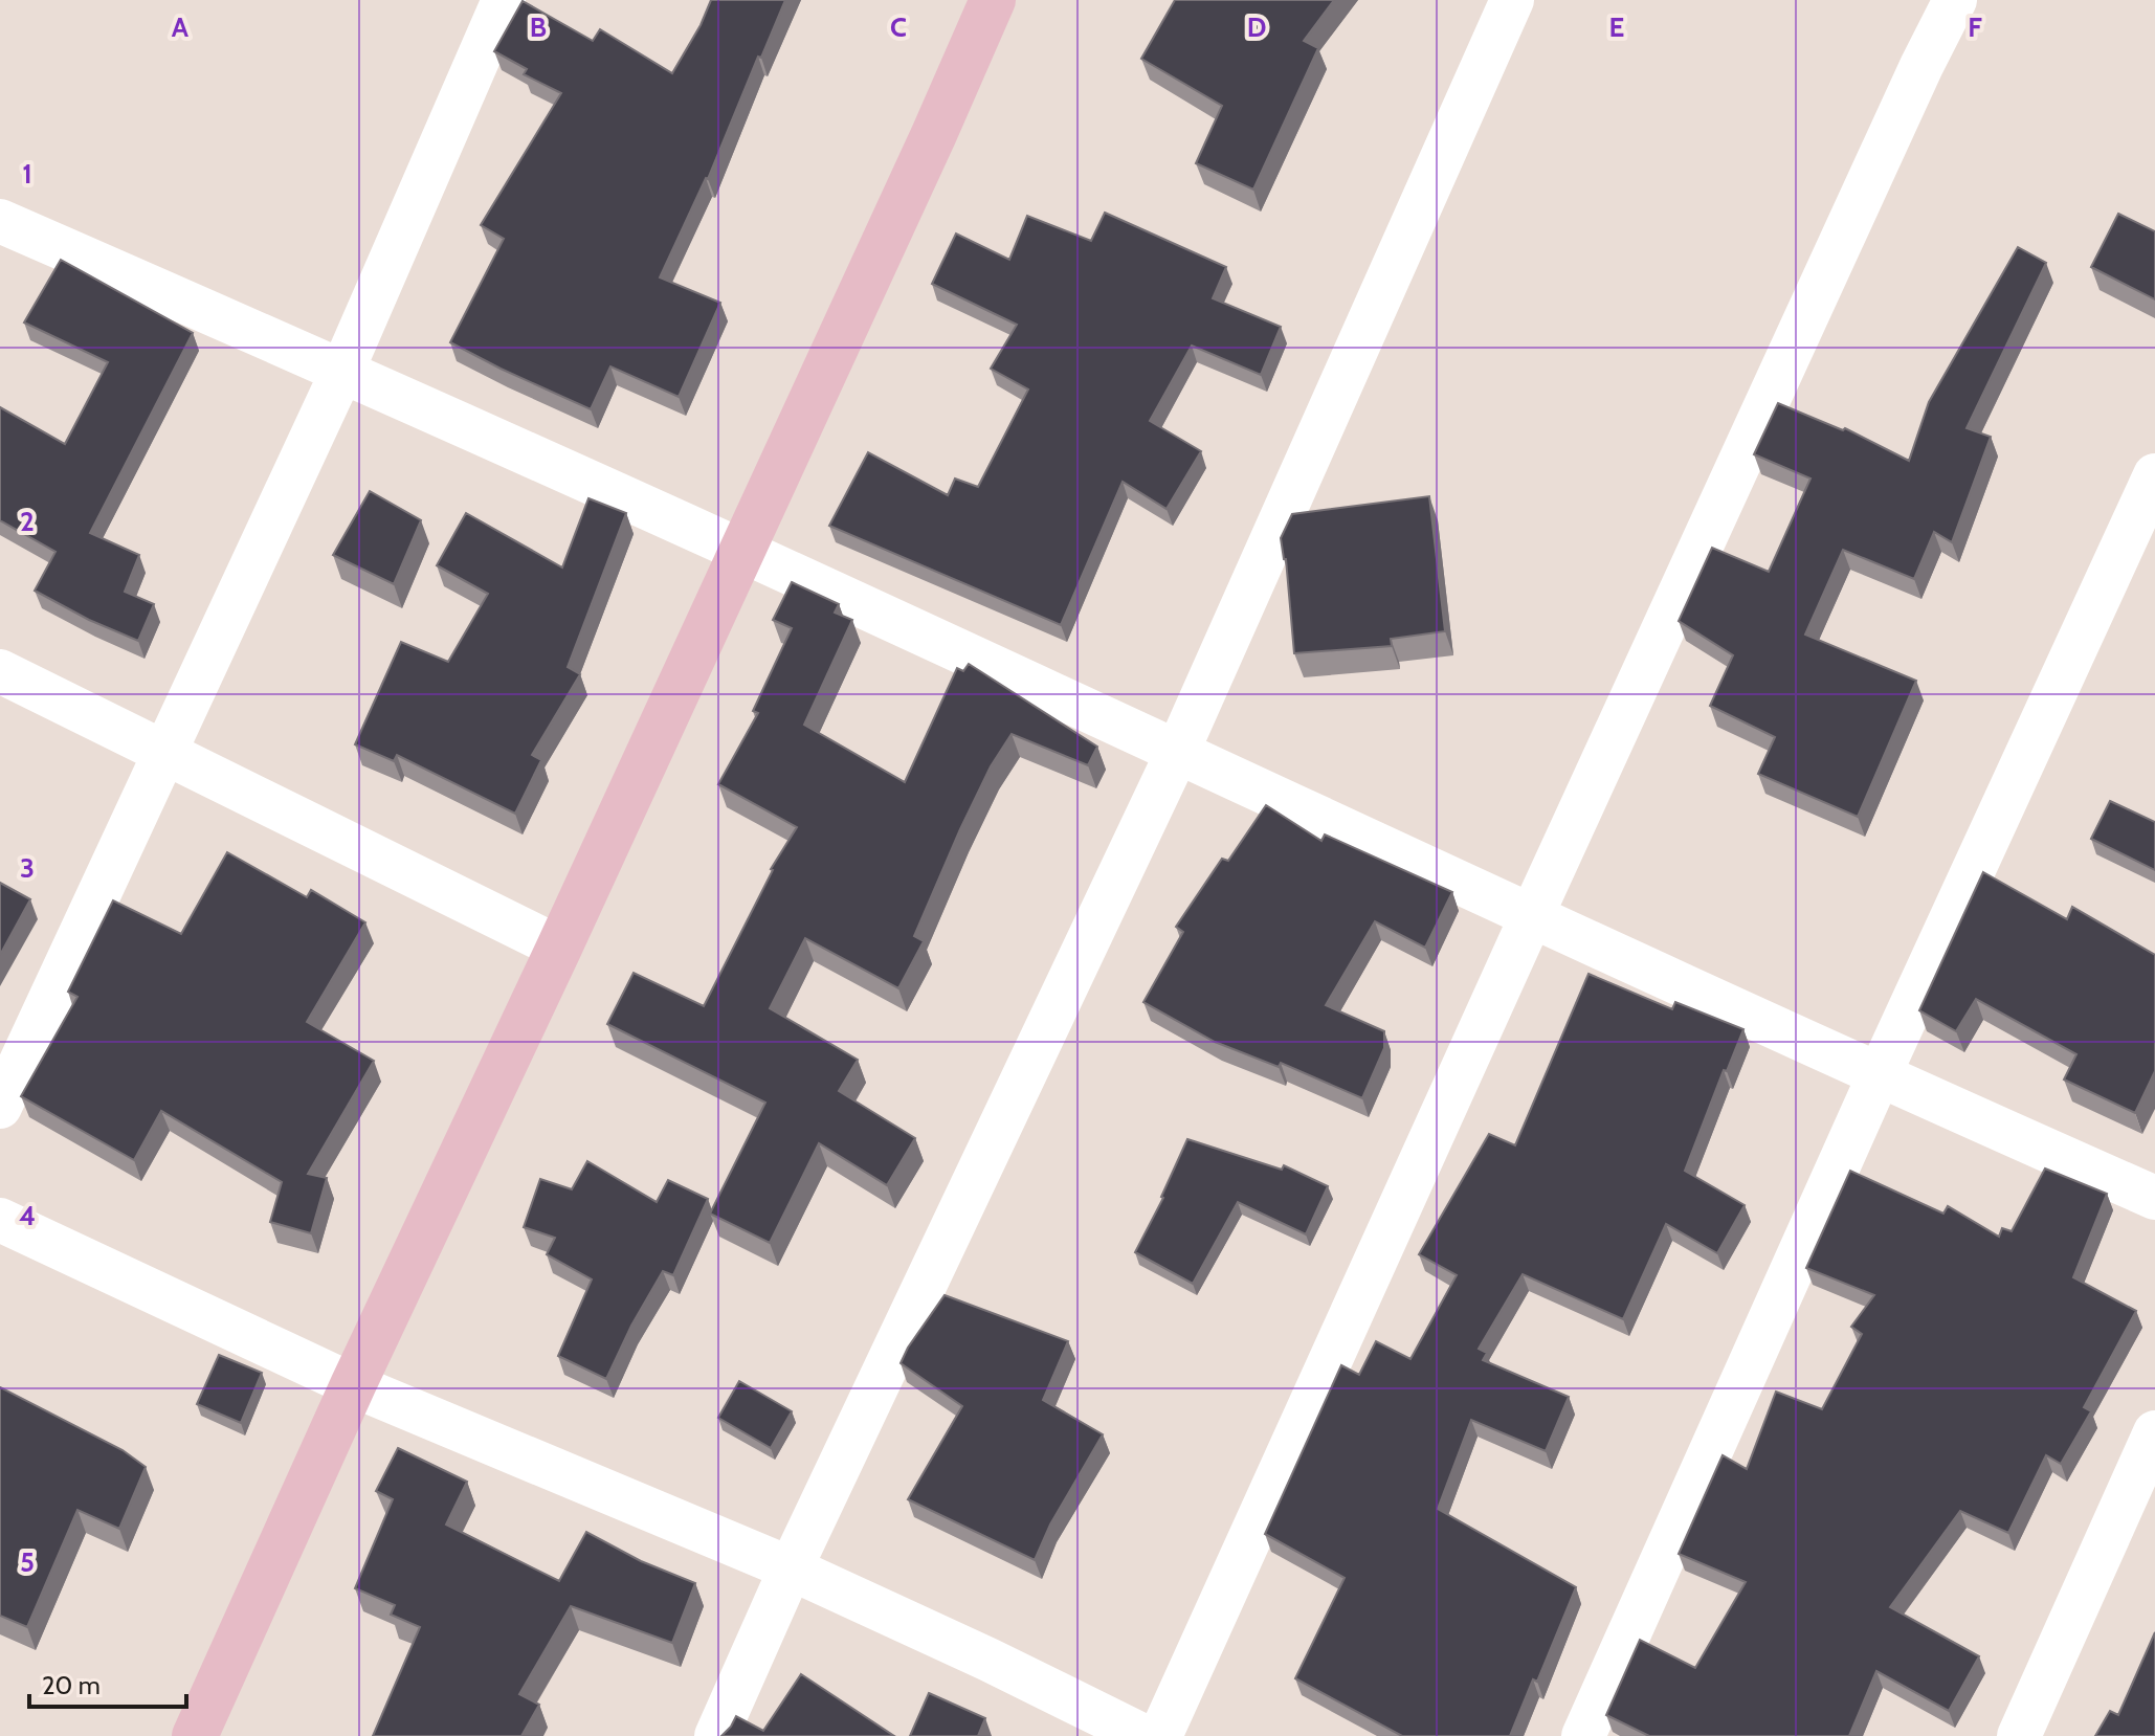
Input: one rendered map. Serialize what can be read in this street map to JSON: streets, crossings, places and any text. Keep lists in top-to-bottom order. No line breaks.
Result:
{"scale_bar":"20 m","grid":{"columns":["A","B","C","D","E","F"],"rows":["1","2","3","4","5"]}}
